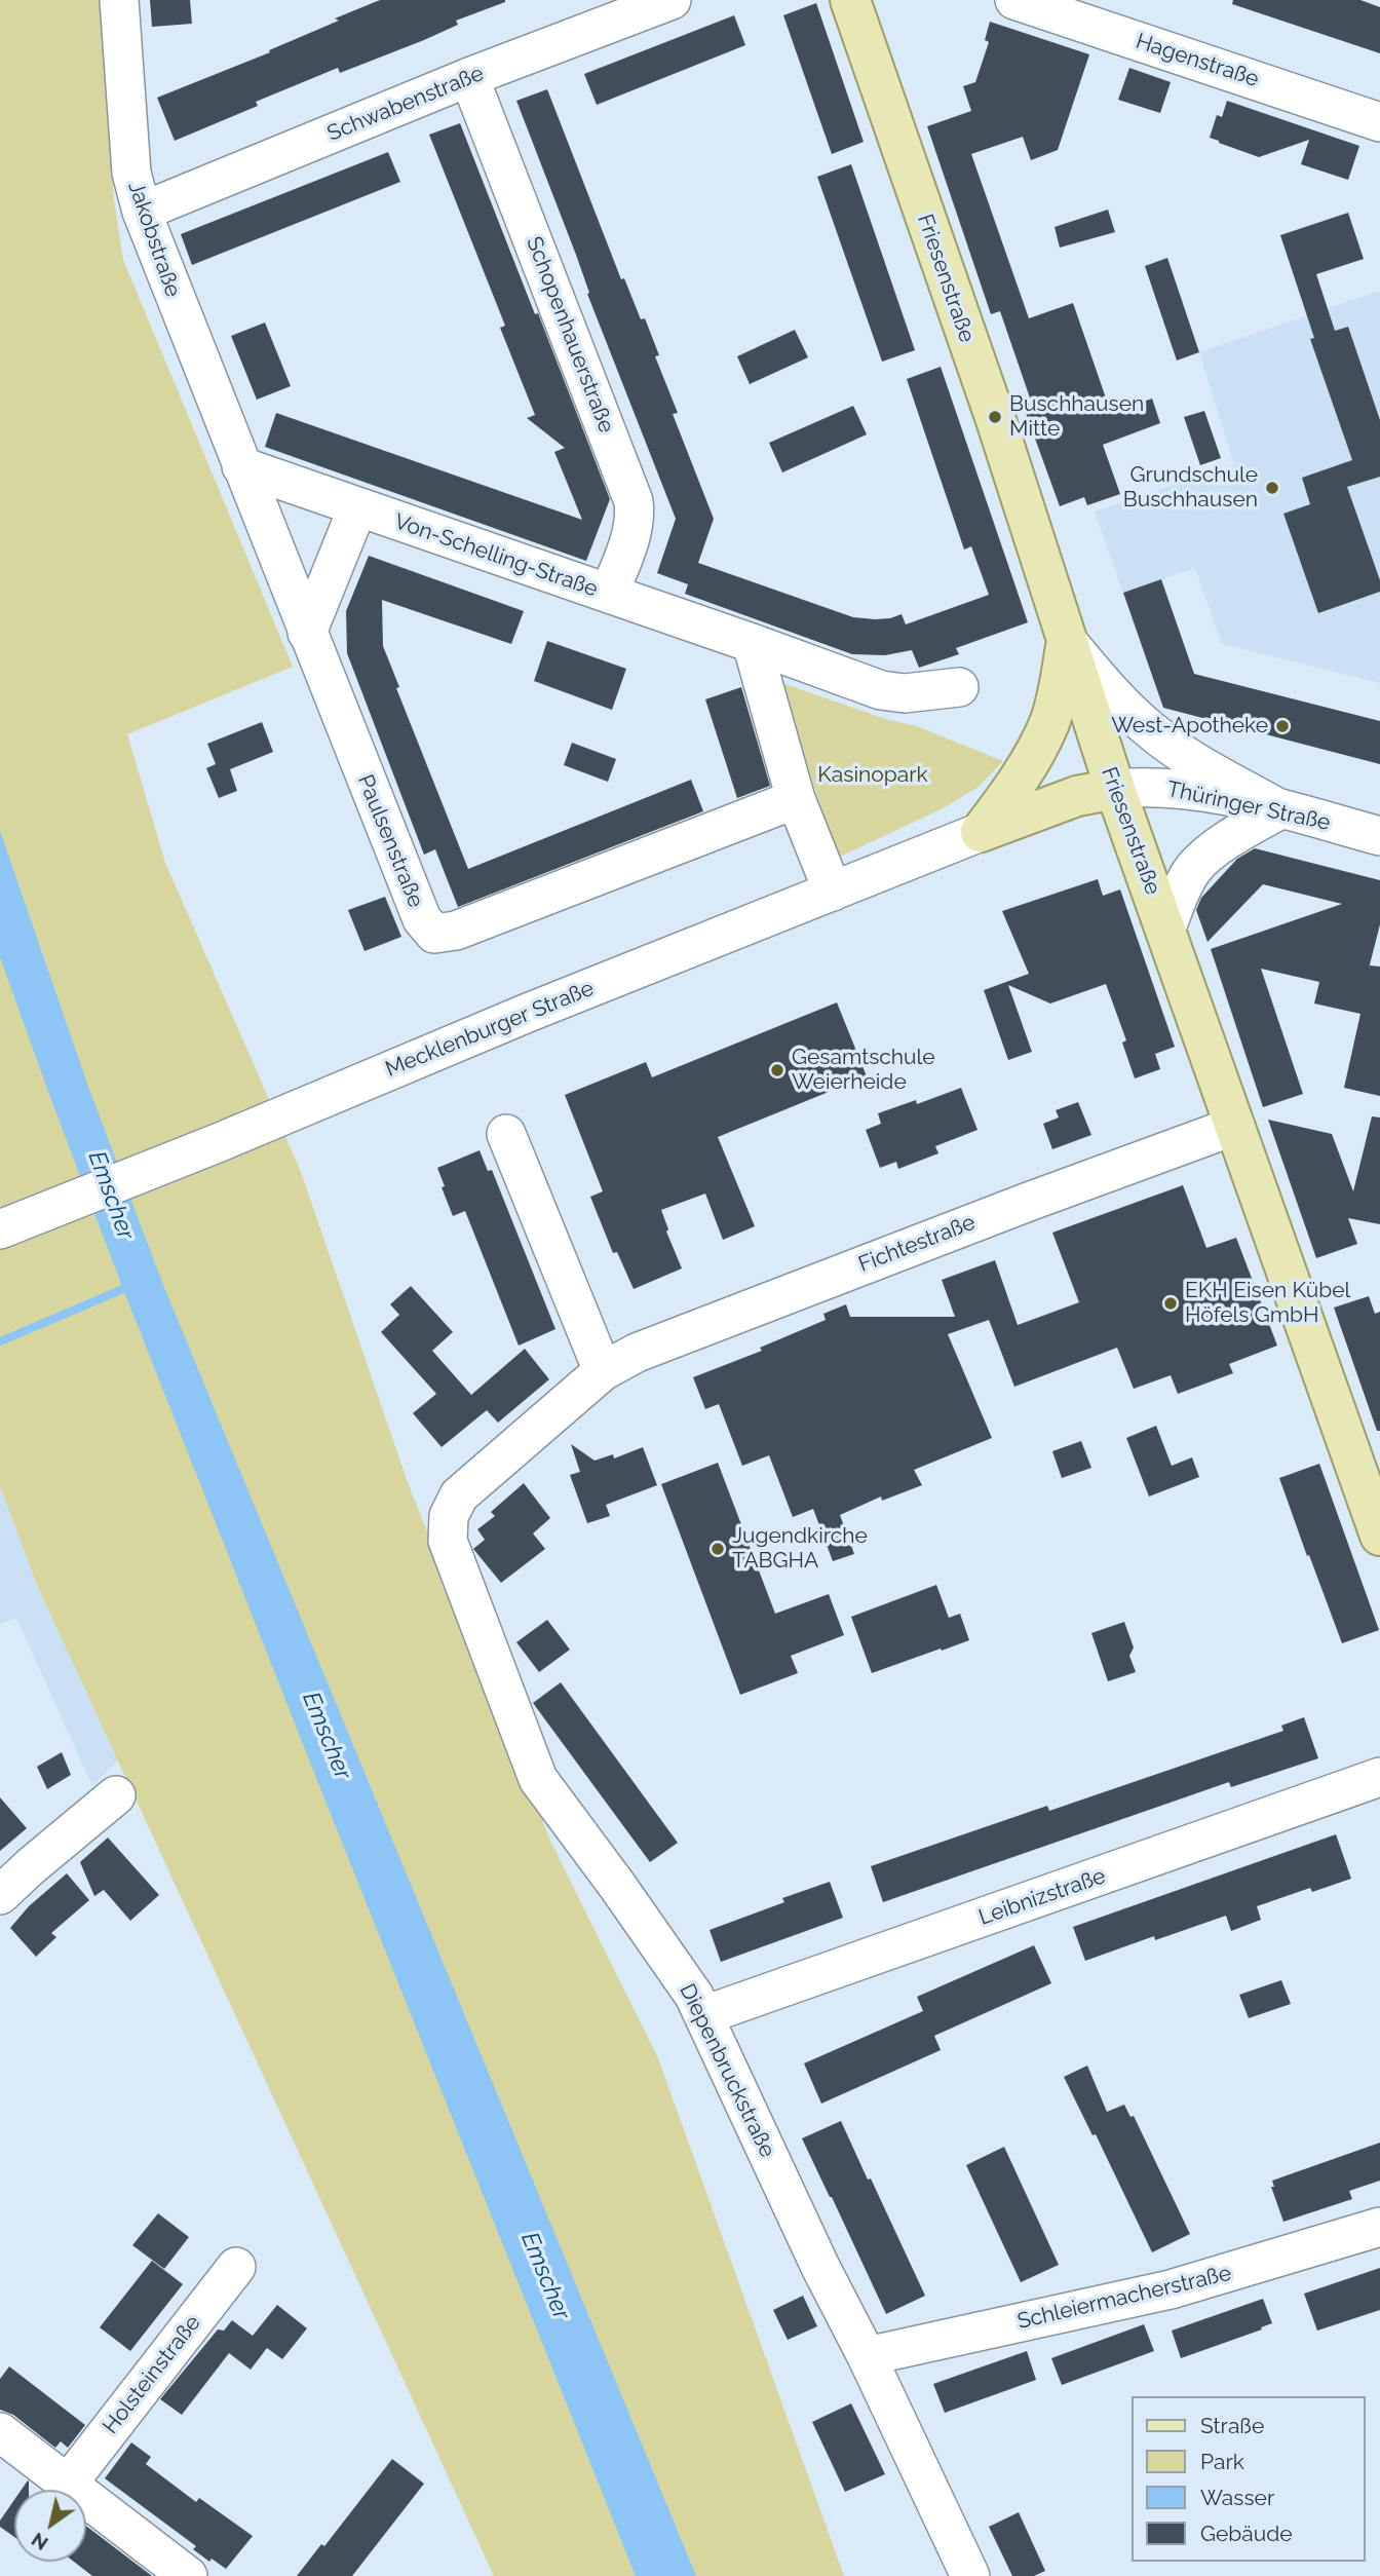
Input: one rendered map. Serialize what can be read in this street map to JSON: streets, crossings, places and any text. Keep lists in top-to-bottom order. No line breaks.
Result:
{"streets":{"main road":["Friesenstraße","Mecklenburger Straße"],"street":["Hagenstraße","Schwabenstraße","Jakobstraße","Schopenhauerstraße","Von-Schelling-Straße","Thüringer Straße","Paulsenstraße","Fichtestraße","Leibnizstraße","Diepenbruckstraße","Schleiermacherstraße","Holsteinstraße"]},"crossings":[["Schwabenstraße","Jakobstraße"],["Schwabenstraße","Schopenhauerstraße"],["Jakobstraße","Von-Schelling-Straße"],["Jakobstraße","Paulsenstraße"],["Friesenstraße","Thüringer Straße"],["Friesenstraße","Mecklenburger Straße"],["Friesenstraße","Fichtestraße"],["Schopenhauerstraße","Von-Schelling-Straße"],["Von-Schelling-Straße","Paulsenstraße"],["Thüringer Straße","Mecklenburger Straße"],["Fichtestraße","Diepenbruckstraße"],["Leibnizstraße","Diepenbruckstraße"],["Diepenbruckstraße","Schleiermacherstraße"]],"water":["Emscher"],"parks":["Kasinopark"],"places":["Buschhausen Mitte","Grundschule Buschhausen","West-Apotheke","Gesamtschule Weierheide","EKH Eisen Kübel Höfels GmbH","Jugendkirche TABGHA"],"legend":["Straße","Park","Wasser","Gebäude"],"north":"bottom left"}
